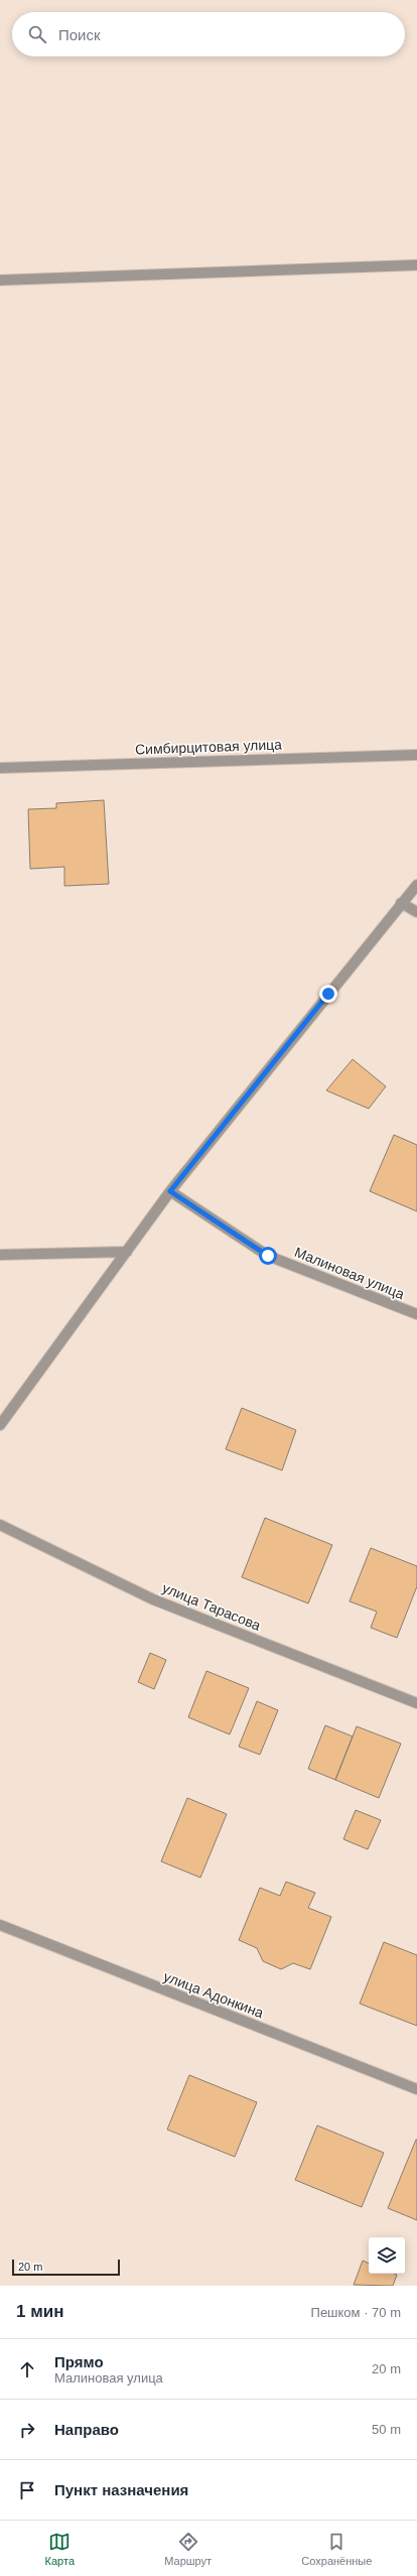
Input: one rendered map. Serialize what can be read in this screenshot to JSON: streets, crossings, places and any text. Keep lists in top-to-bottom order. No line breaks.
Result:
{"streets":{"street":["Симбирцитовая улица","Малиновая улица","улица Тарасова","улица Адонкина"]},"scale_bar":"20 m","page":{"search":"Поиск","scale":"20 m","heading":["1 мин","Пешком · 70 m"],"list":[["Прямо","Малиновая улица","20 m"],["Направо","50 m"],"Пункт назначения"],"nav":["Карта","Маршрут","Сохранённые"]}}
